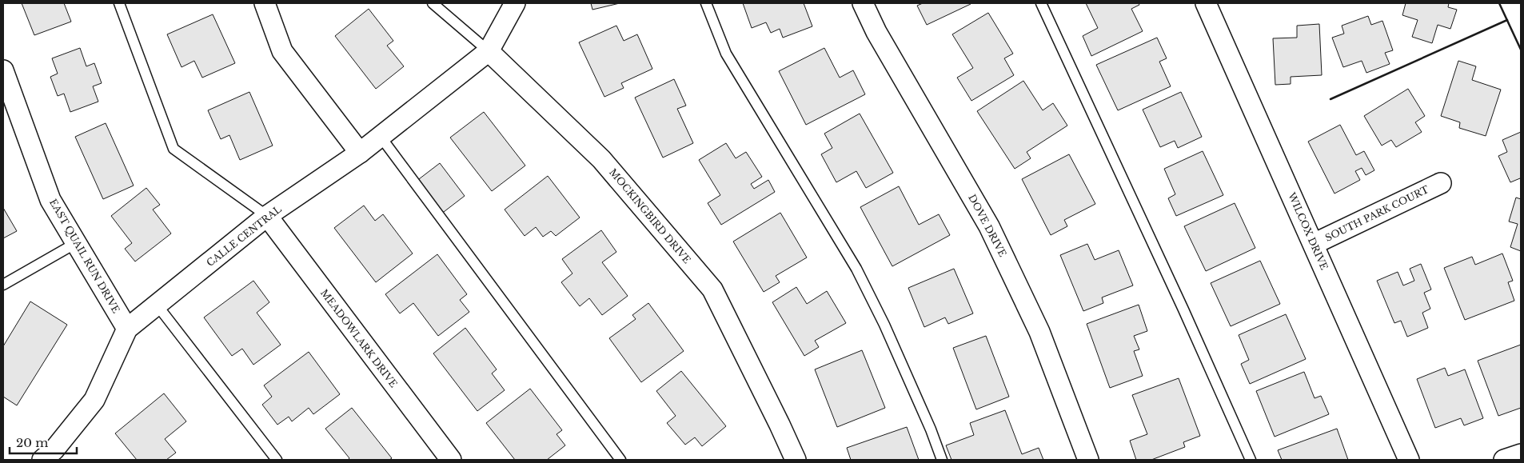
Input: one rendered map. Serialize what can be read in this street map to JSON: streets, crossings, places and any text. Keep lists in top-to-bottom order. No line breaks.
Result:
{"streets":{"street":["SOUTH PARK COURT","MOCKINGBIRD DRIVE","DOVE DRIVE","WILCOX DRIVE","CALLE CENTRAL","EAST QUAIL RUN DRIVE","MEADOWLARK DRIVE"]},"crossings":[["SOUTH PARK COURT","WILCOX DRIVE"],["MOCKINGBIRD DRIVE","CALLE CENTRAL"],["CALLE CENTRAL","EAST QUAIL RUN DRIVE"],["CALLE CENTRAL","MEADOWLARK DRIVE"]],"scale_bar":"20 m"}
